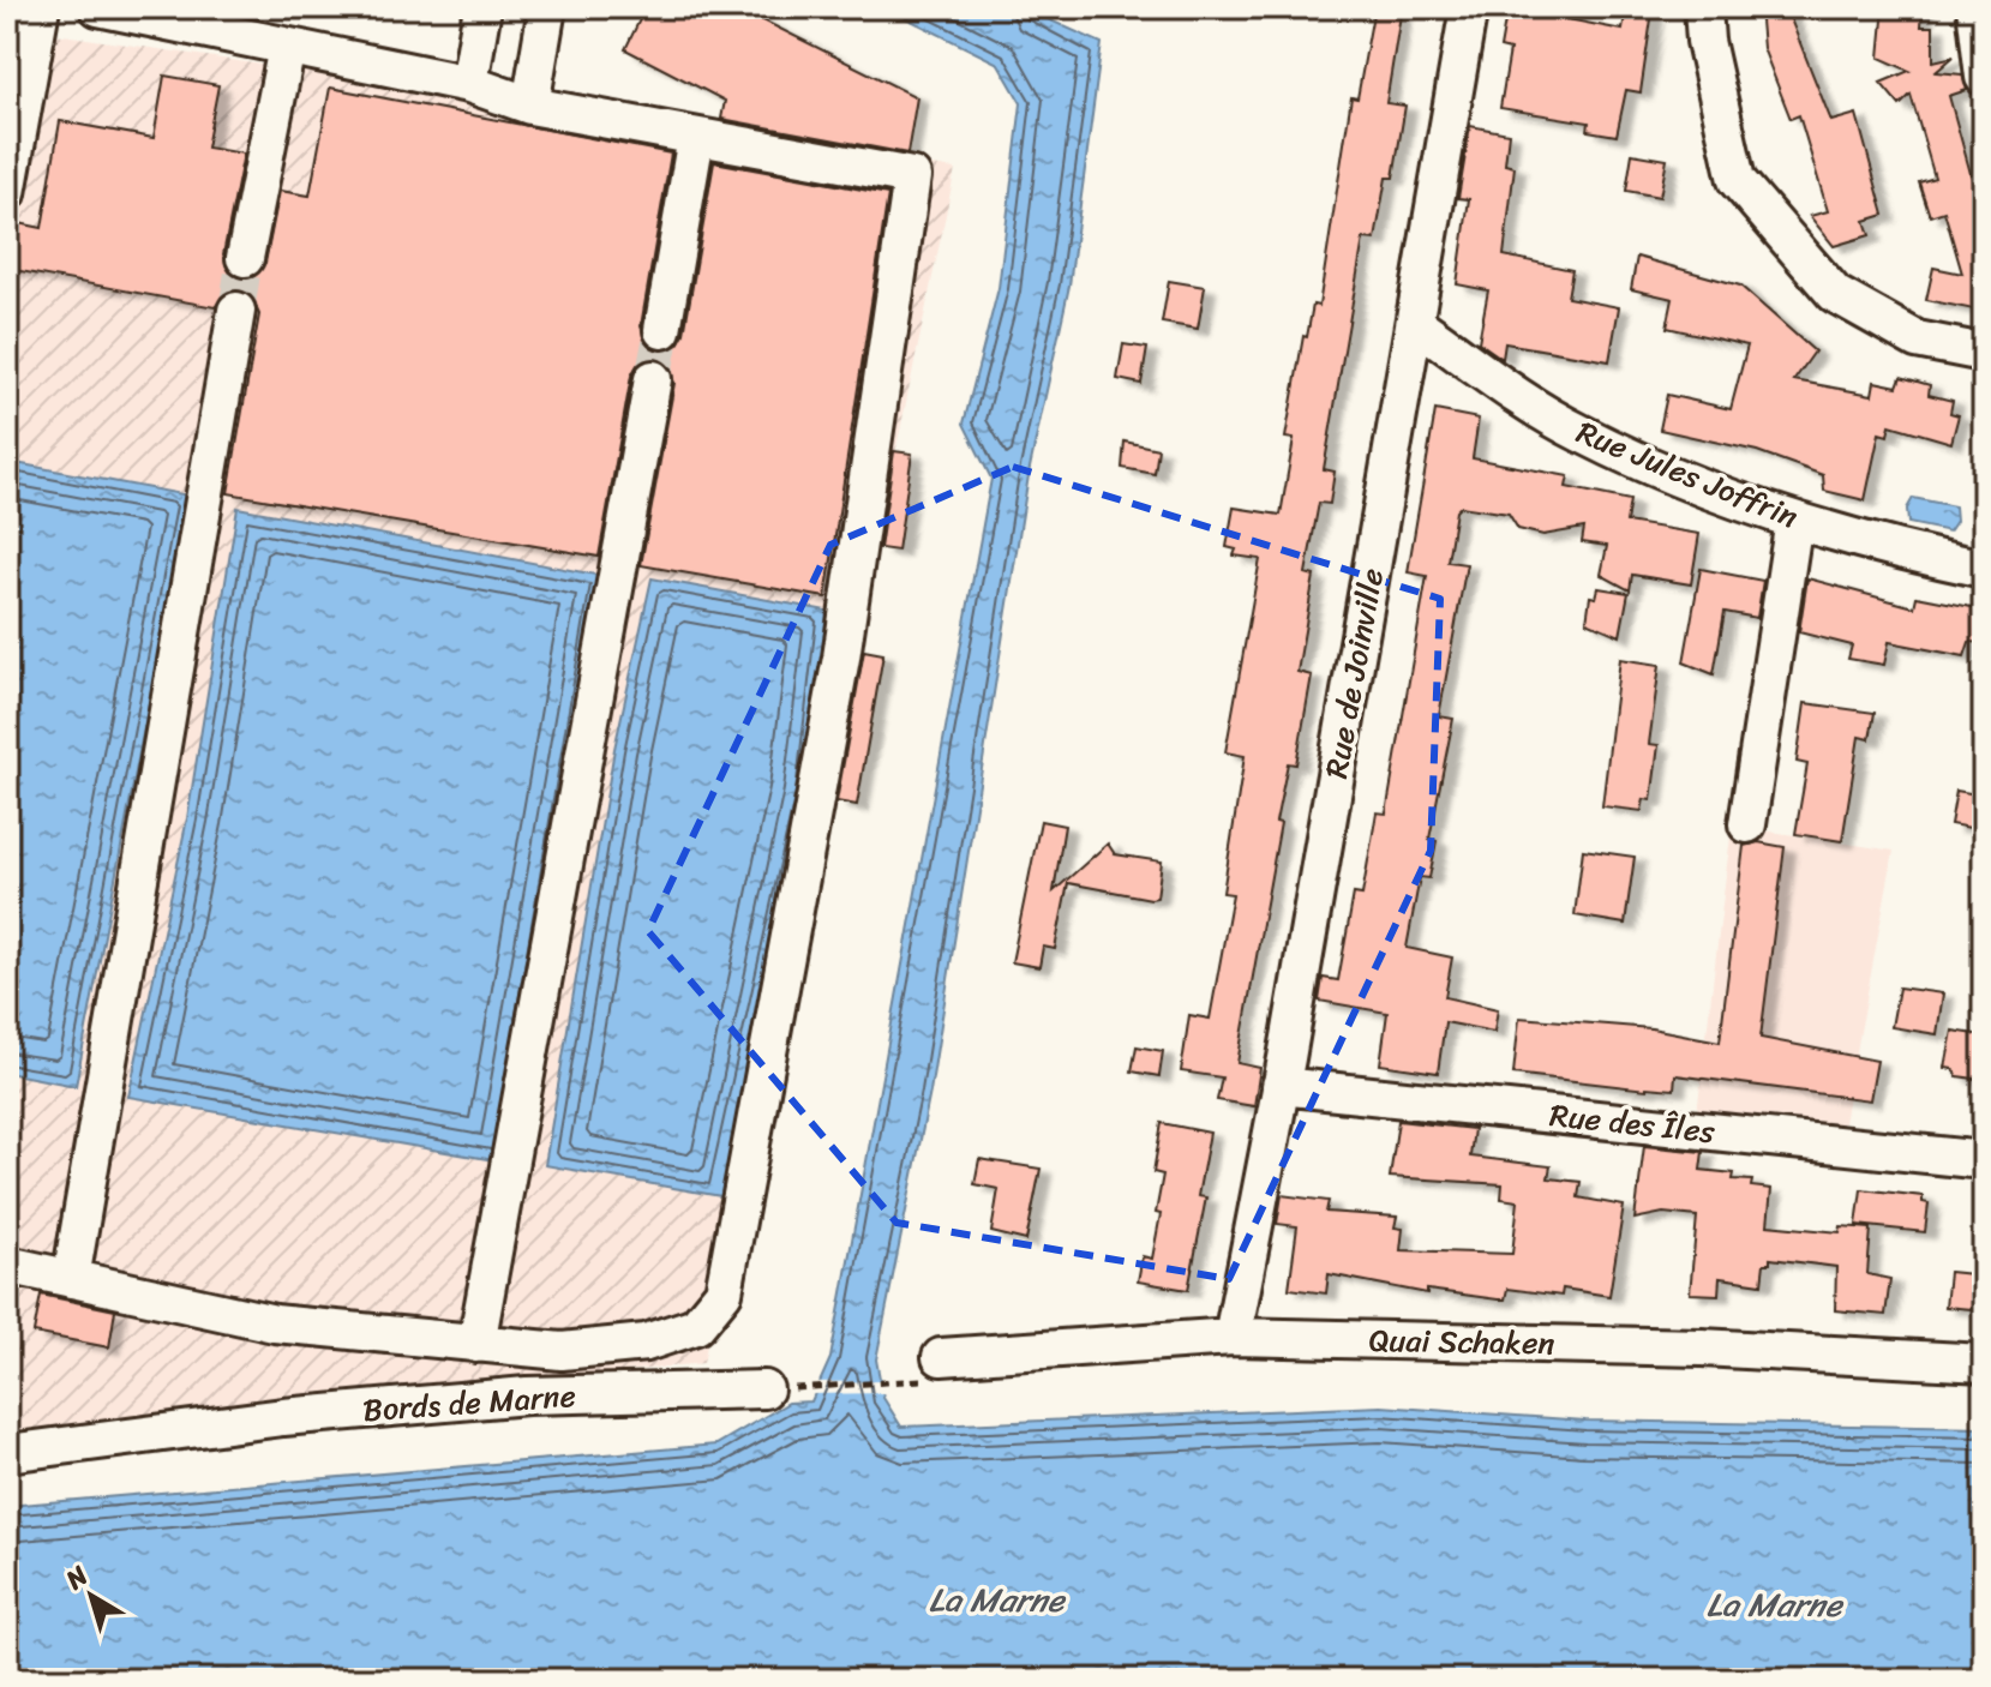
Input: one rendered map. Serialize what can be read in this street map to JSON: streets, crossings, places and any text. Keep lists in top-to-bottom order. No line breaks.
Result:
{"streets":{"street":["Rue Jules Joffrin","Rue de Joinville","Rue des Îles","Quai Schaken","Bords de Marne"]},"crossings":[["Rue Jules Joffrin","Rue de Joinville"],["Rue de Joinville","Rue des Îles"],["Rue de Joinville","Quai Schaken"]],"water":["La Marne"],"north":"top left"}
